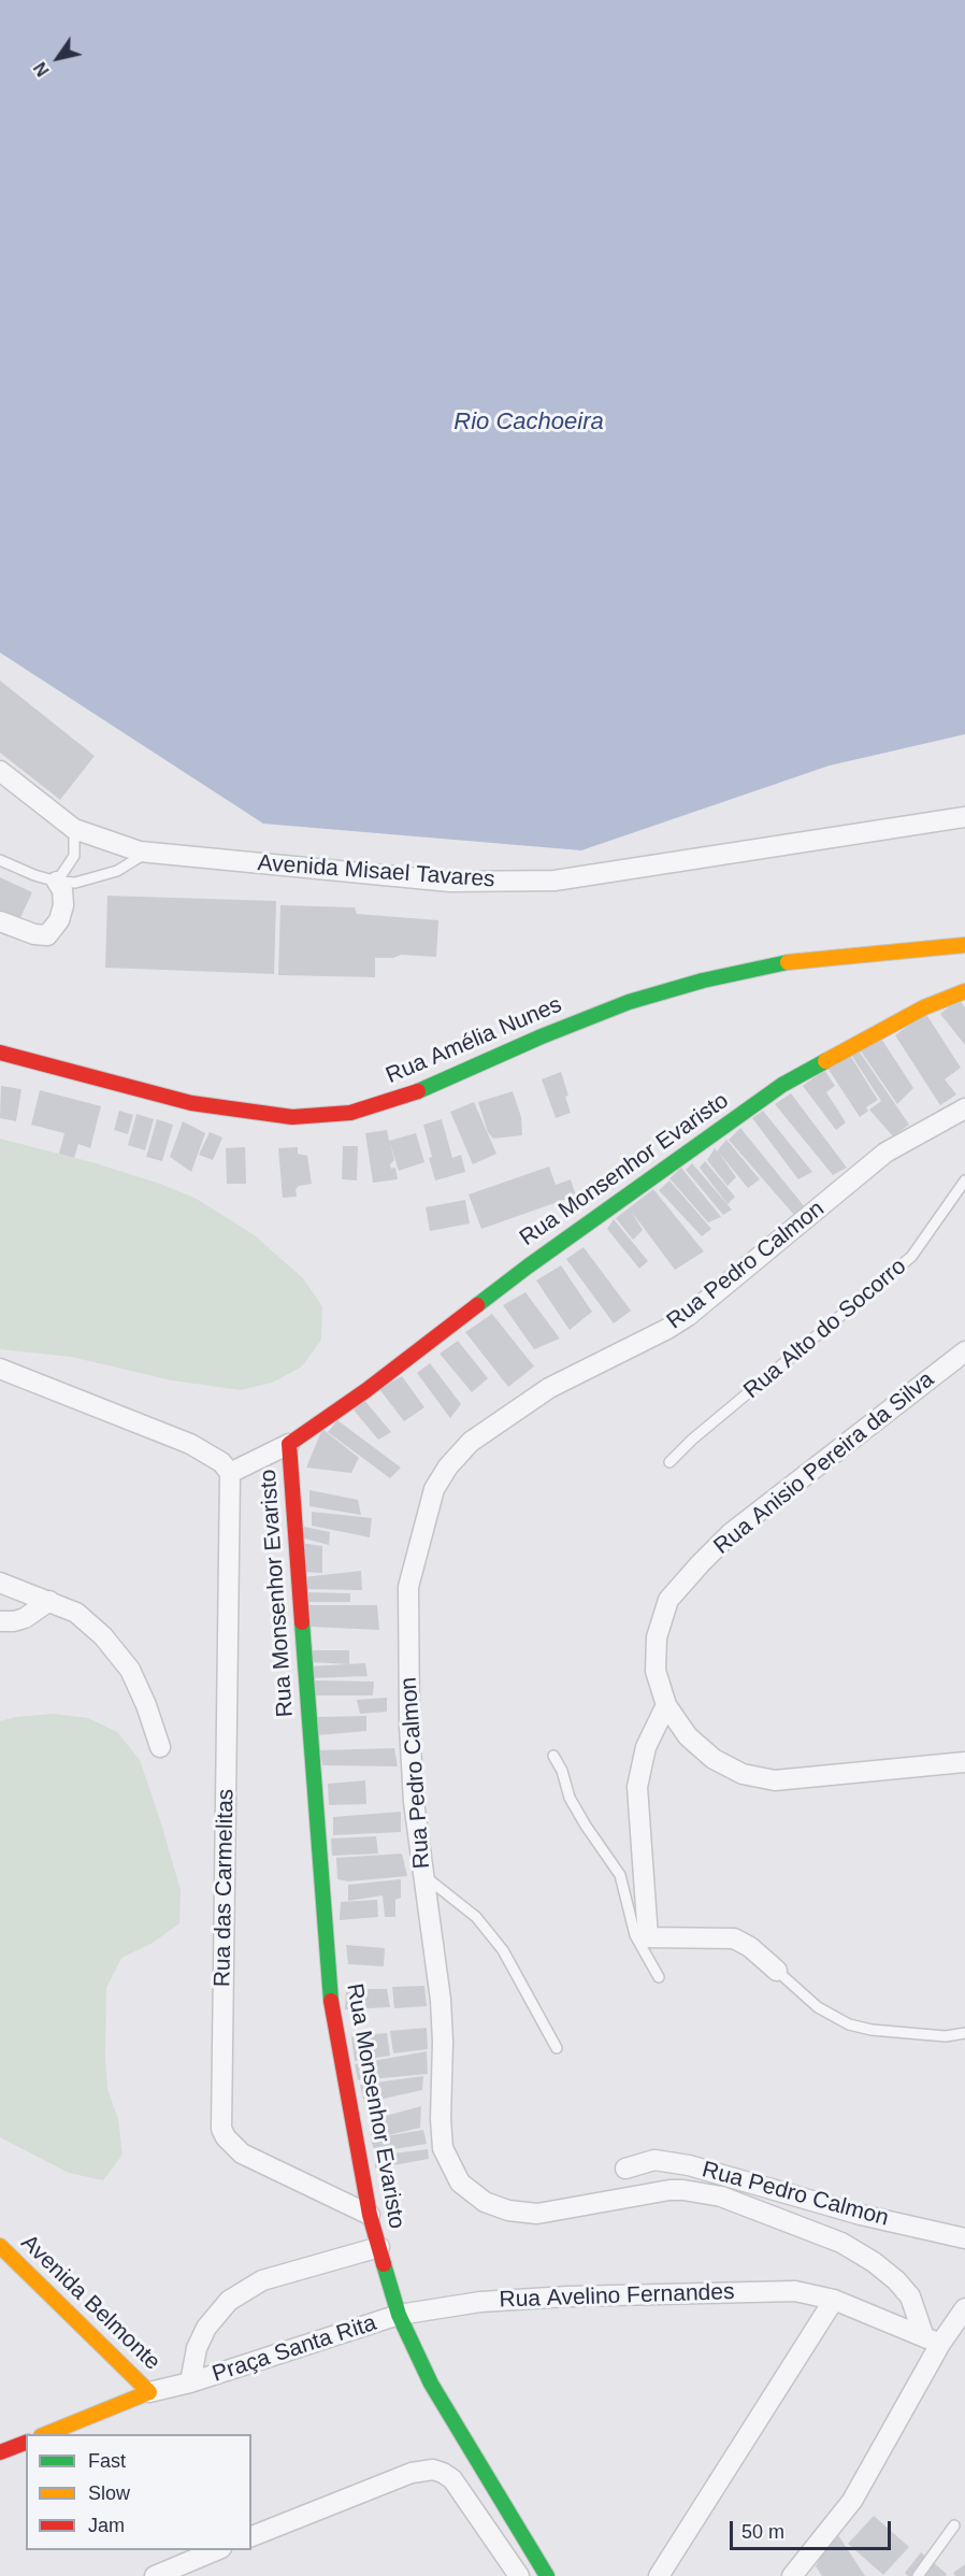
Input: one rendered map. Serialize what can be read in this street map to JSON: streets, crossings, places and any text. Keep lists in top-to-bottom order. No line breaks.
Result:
{"streets":{"street":["Avenida Misael Tavares","Rua Amélia Nunes","Rua Monsenhor Evaristo","Rua Pedro Calmon","Rua Anisio Pereira da Silva","Rua das Carmelitas","Rua Avelino Fernandes","Avenida Belmonte","Praça Santa Rita"],"lane":["Rua Alto do Socorro"]},"crossings":[["Rua Monsenhor Evaristo","Rua das Carmelitas"],["Rua Monsenhor Evaristo","Rua Avelino Fernandes"],["Rua Monsenhor Evaristo","Praça Santa Rita"],["Rua Pedro Calmon","Rua Avelino Fernandes"],["Rua Avelino Fernandes","Praça Santa Rita"],["Avenida Belmonte","Praça Santa Rita"]],"water":["Rio Cachoeira"],"legend":["Fast","Slow","Jam"],"scale_bar":"50 m","north":"bottom left"}
